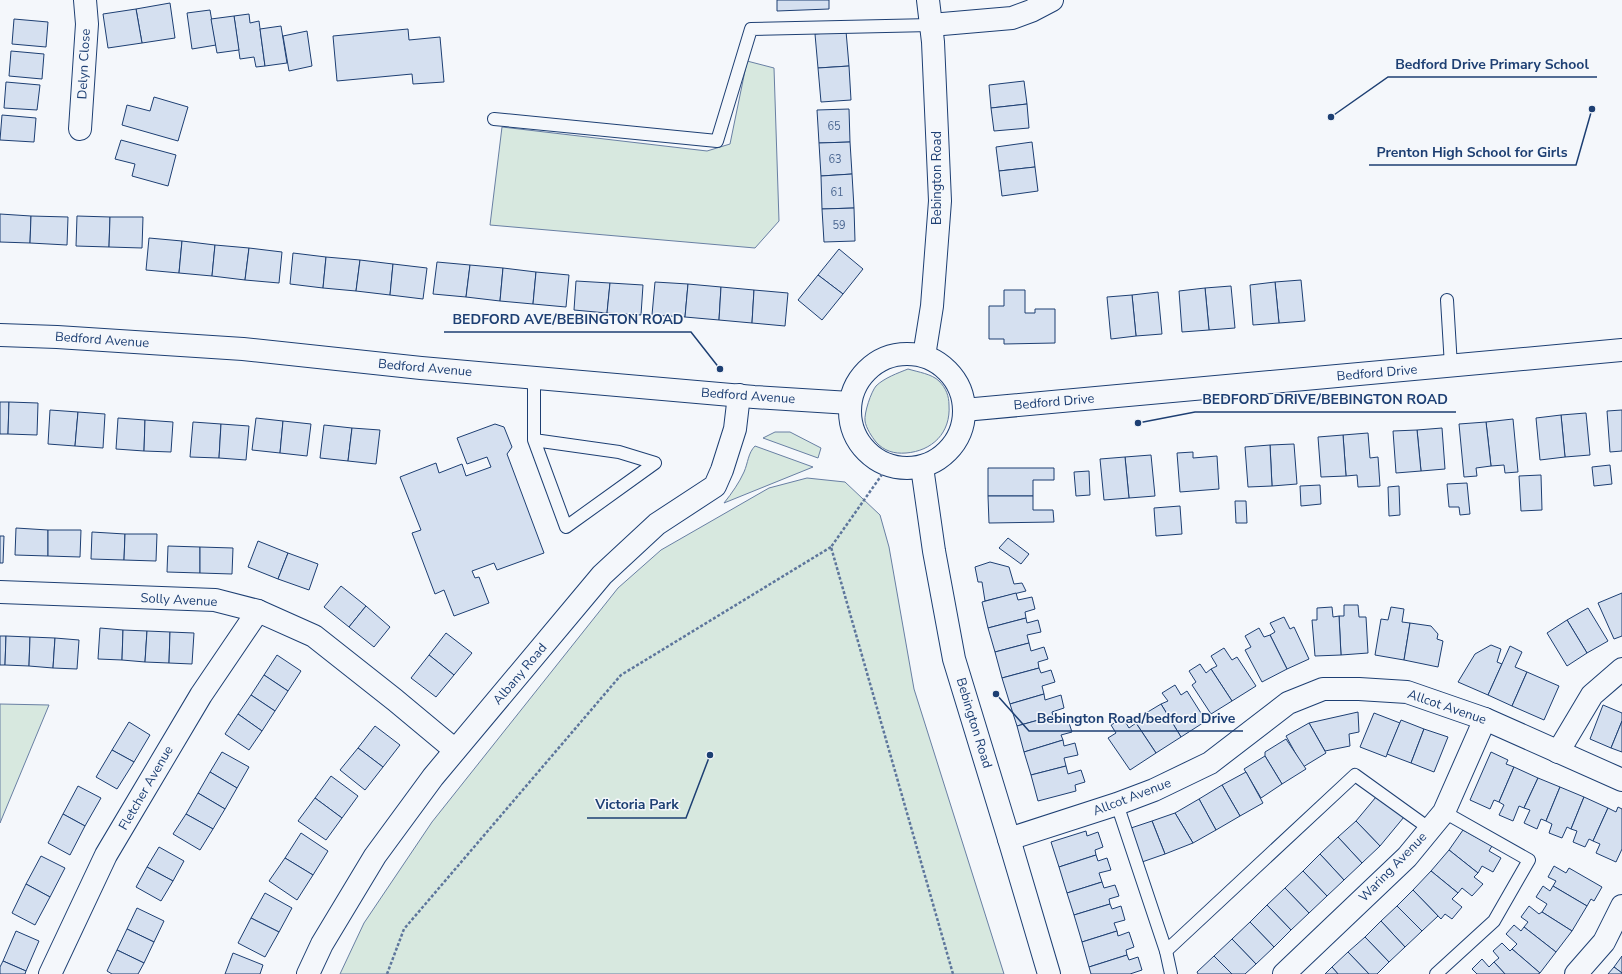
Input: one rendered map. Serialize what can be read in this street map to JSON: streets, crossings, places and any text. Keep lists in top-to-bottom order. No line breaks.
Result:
{"streets":{"street":["Delyn Close","Bebington Road","Bedford Avenue","Bedford Drive","Solly Avenue","Albany Road","Allcot Avenue","Fletcher Avenue","Waring Avenue"]},"crossings":[["Bebington Road","Bedford Avenue"],["Bebington Road","Bedford Drive"],["Bebington Road","Allcot Avenue"],["Bedford Avenue","Bedford Drive"],["Bedford Avenue","Albany Road"],["Solly Avenue","Albany Road"],["Solly Avenue","Fletcher Avenue"],["Allcot Avenue","Waring Avenue"]],"places":["Prenton High School for Girls","Bedford Drive Primary School","BEDFORD AVE/BEBINGTON ROAD","BEDFORD DRIVE/BEBINGTON ROAD","Bebington Road/bedford Drive","Victoria Park"],"house_numbers":["65","63","61","59"]}
